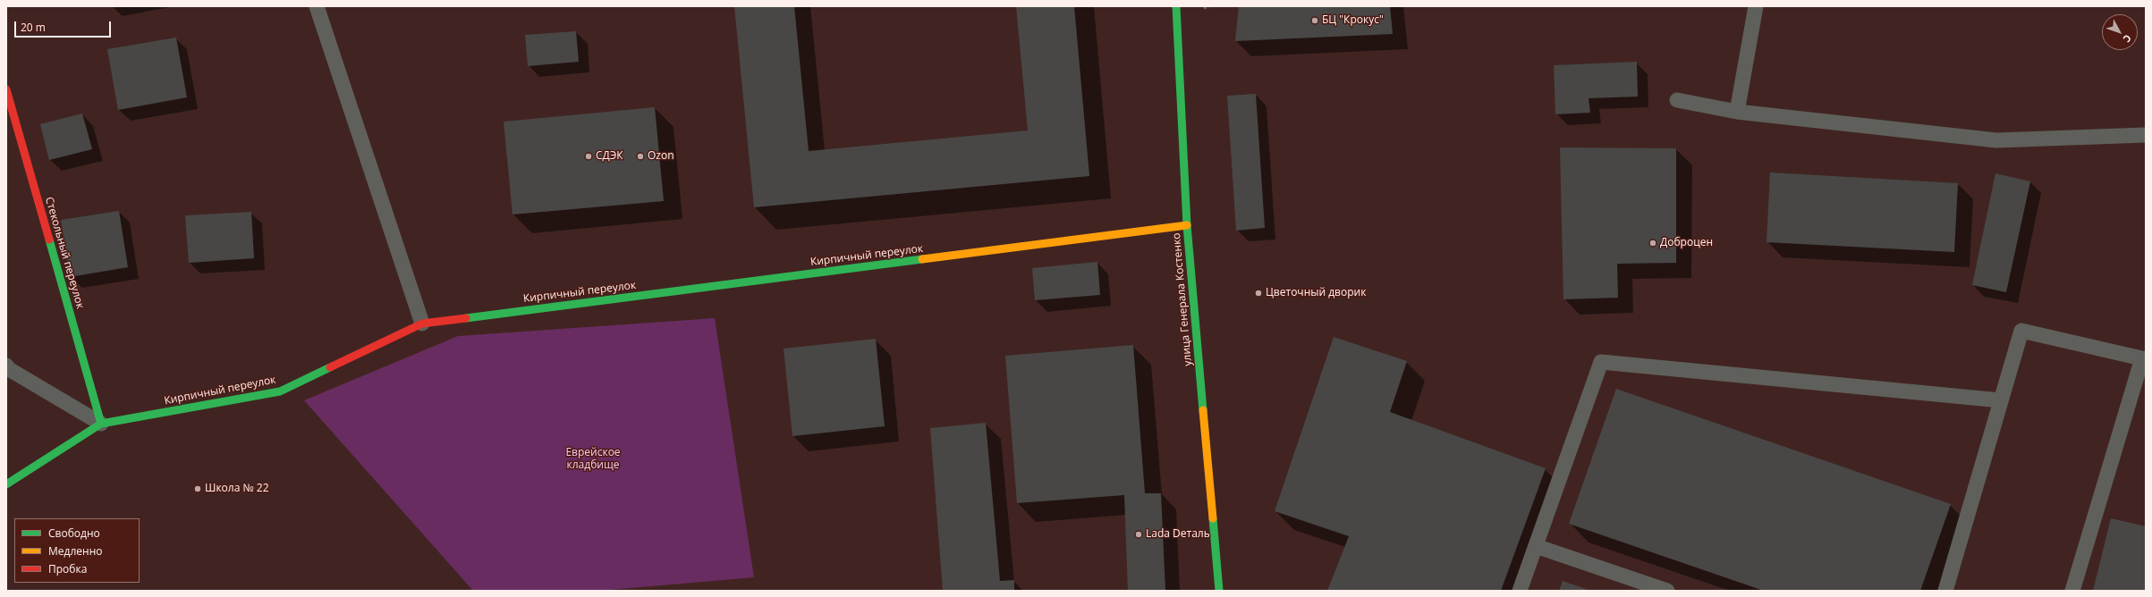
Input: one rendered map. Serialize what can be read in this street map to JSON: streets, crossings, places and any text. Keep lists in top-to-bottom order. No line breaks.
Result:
{"streets":{"street":["Стекольный переулок","Кирпичный переулок","улица Генерала Костенко"]},"crossings":[["Стекольный переулок","Кирпичный переулок"],["Кирпичный переулок","улица Генерала Костенко"]],"parks":["Еврейское кладбище"],"places":["БЦ \"Крокус\"","СДЭК","Ozon","Доброцен","Цветочный дворик","Школа № 22","Lada Dеталь"],"legend":["Свободно","Медленно","Пробка"],"scale_bar":"20 m","north":"bottom right"}
